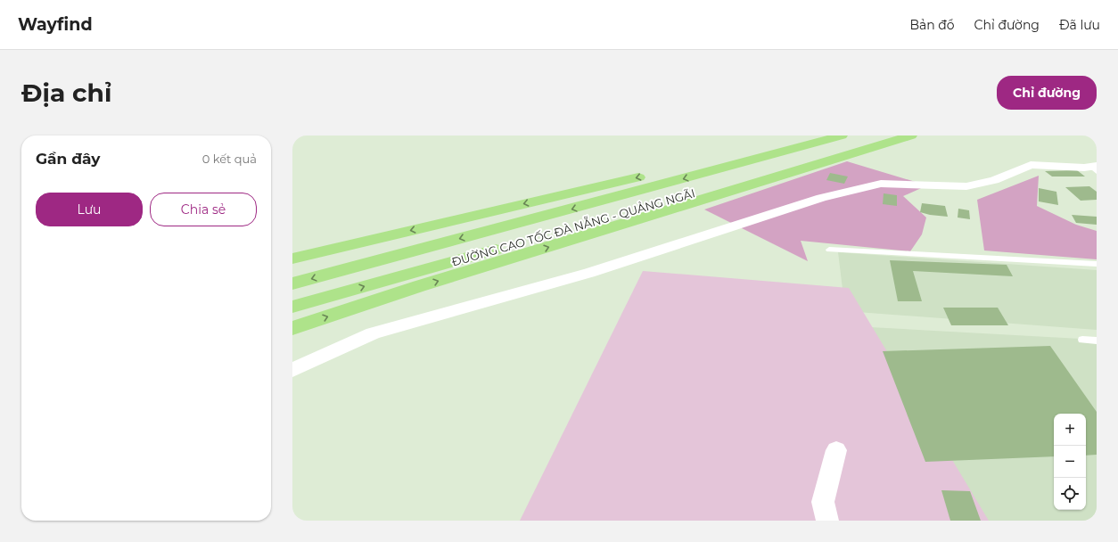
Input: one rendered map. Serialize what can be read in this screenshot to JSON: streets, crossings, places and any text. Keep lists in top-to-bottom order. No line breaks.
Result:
{"streets":{"highway":["ĐƯỜNG CAO TỐC ĐÀ NẴNG - QUẢNG NGÃI"]},"page":{"header":"Wayfind","nav":["Bản đồ","Chỉ đường","Đã lưu"],"buttons":["Chỉ đường",["Lưu","Chia sẻ"]],"title":"Địa chỉ","heading":["Gần đây","0 kết quả"],"map_buttons":["+","−"]}}
